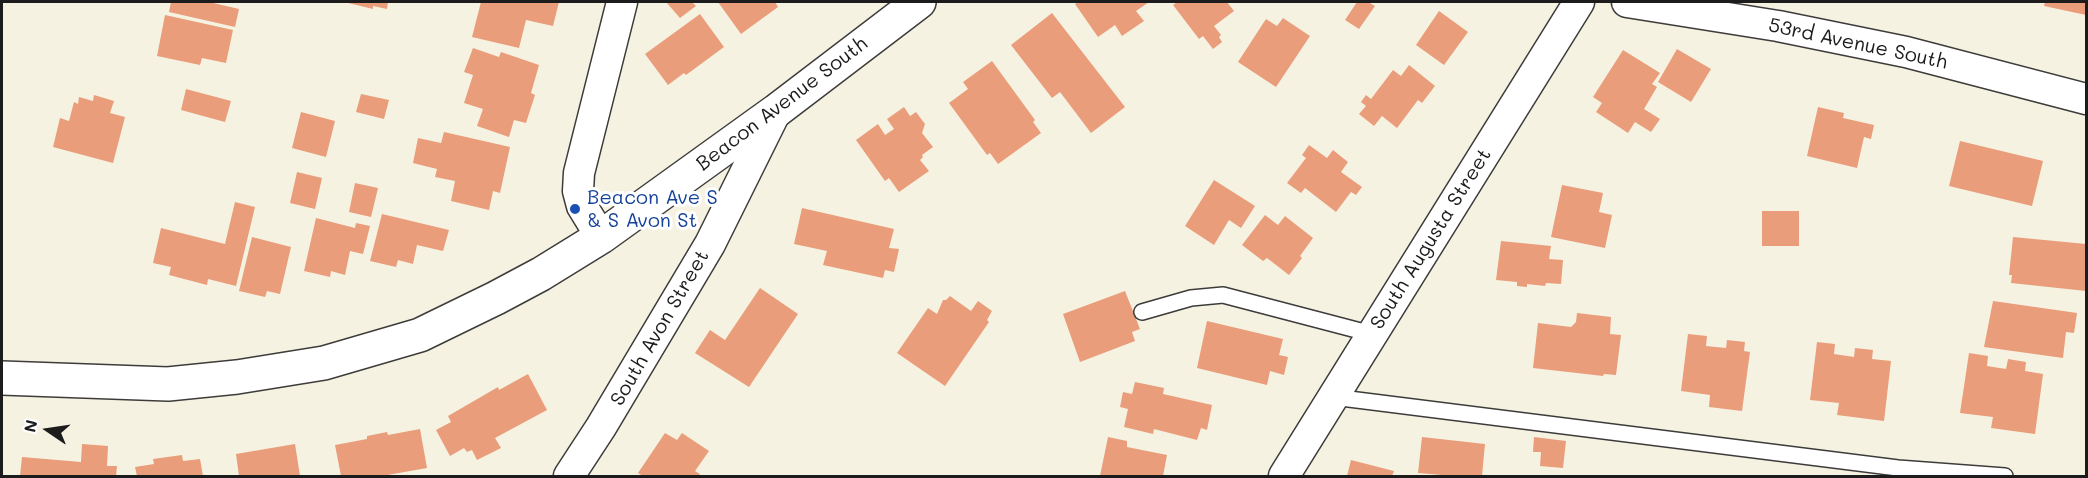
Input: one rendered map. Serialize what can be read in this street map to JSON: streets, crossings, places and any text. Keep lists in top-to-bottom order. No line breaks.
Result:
{"streets":{"street":["53rd Avenue South","Beacon Avenue South","South Augusta Street","South Avon Street"]},"crossings":[["Beacon Avenue South","South Avon Street"]],"places":["Beacon Ave S & S Avon St"],"north":"left"}
